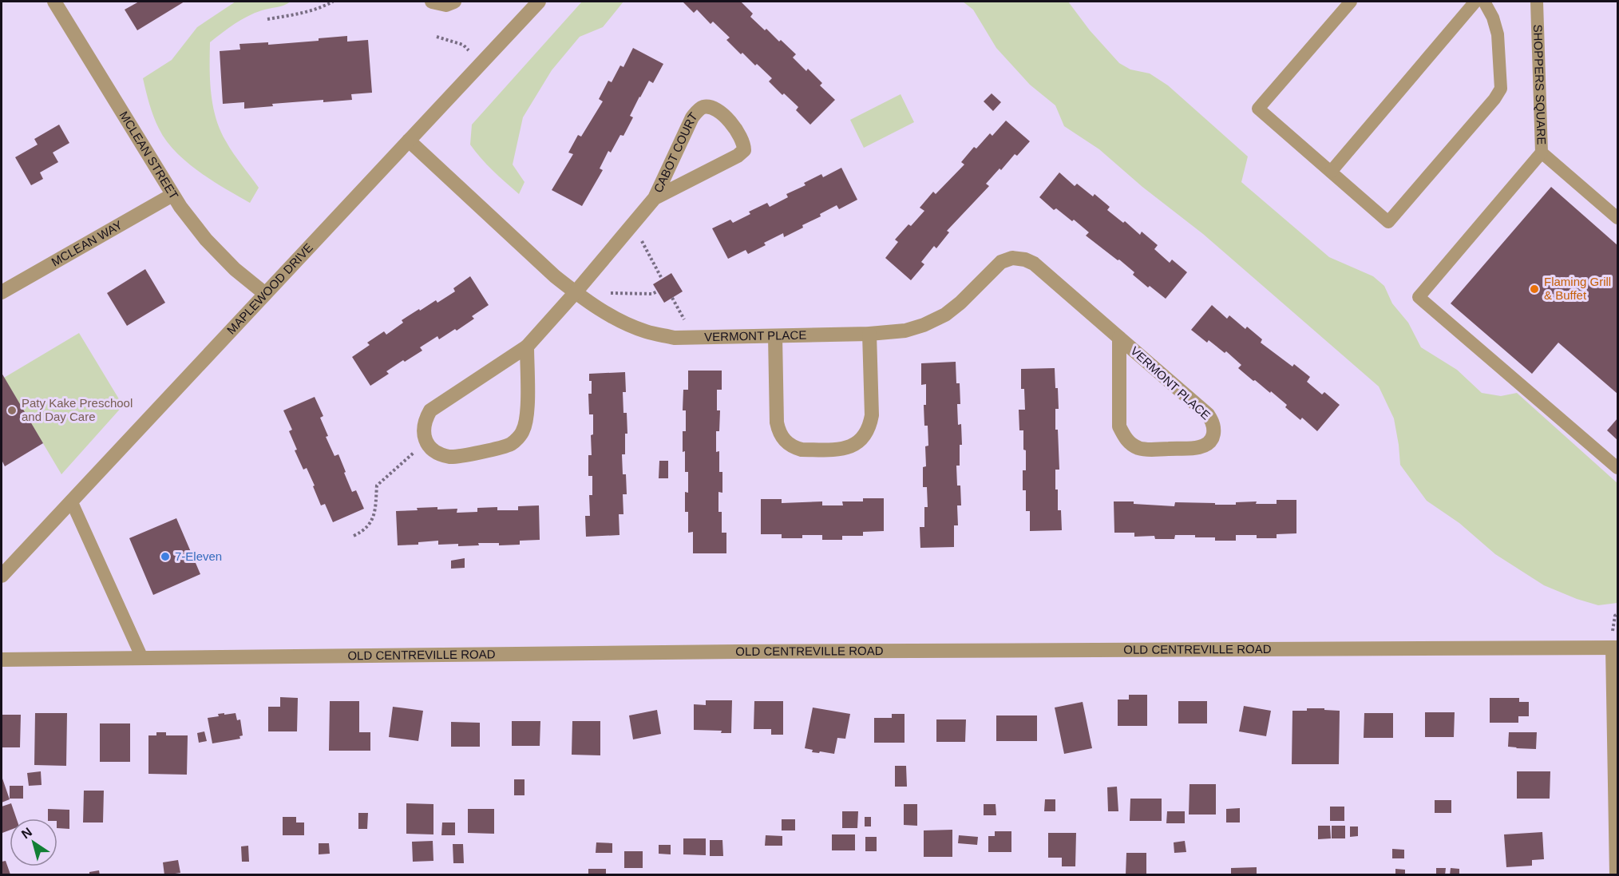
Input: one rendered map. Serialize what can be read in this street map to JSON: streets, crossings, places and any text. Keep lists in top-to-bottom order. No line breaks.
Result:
{"streets":{"street":["CABOT COURT","MCLEAN STREET","MCLEAN WAY","MAPLEWOOD DRIVE","VERMONT PLACE","OLD CENTREVILLE ROAD"],"lane":["SHOPPERS SQUARE"]},"crossings":[["CABOT COURT","VERMONT PLACE"],["MCLEAN STREET","MCLEAN WAY"],["MCLEAN STREET","MAPLEWOOD DRIVE"],["MAPLEWOOD DRIVE","VERMONT PLACE"]],"places":["Flaming Grill & Buffet","Paty Kake Preschool and Day Care","7-Eleven"],"north":"top left"}
